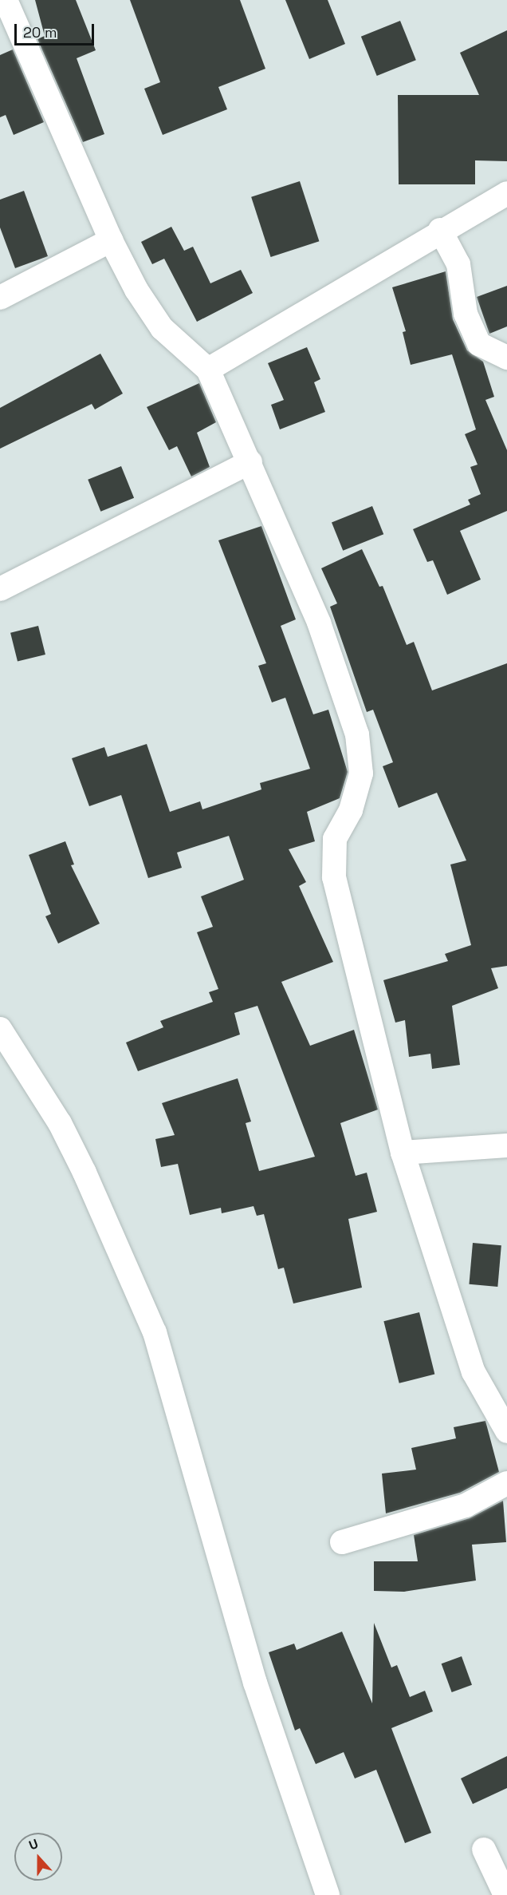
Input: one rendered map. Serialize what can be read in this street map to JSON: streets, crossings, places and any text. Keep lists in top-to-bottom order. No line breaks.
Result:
{"scale_bar":"20 m","north":"top"}
